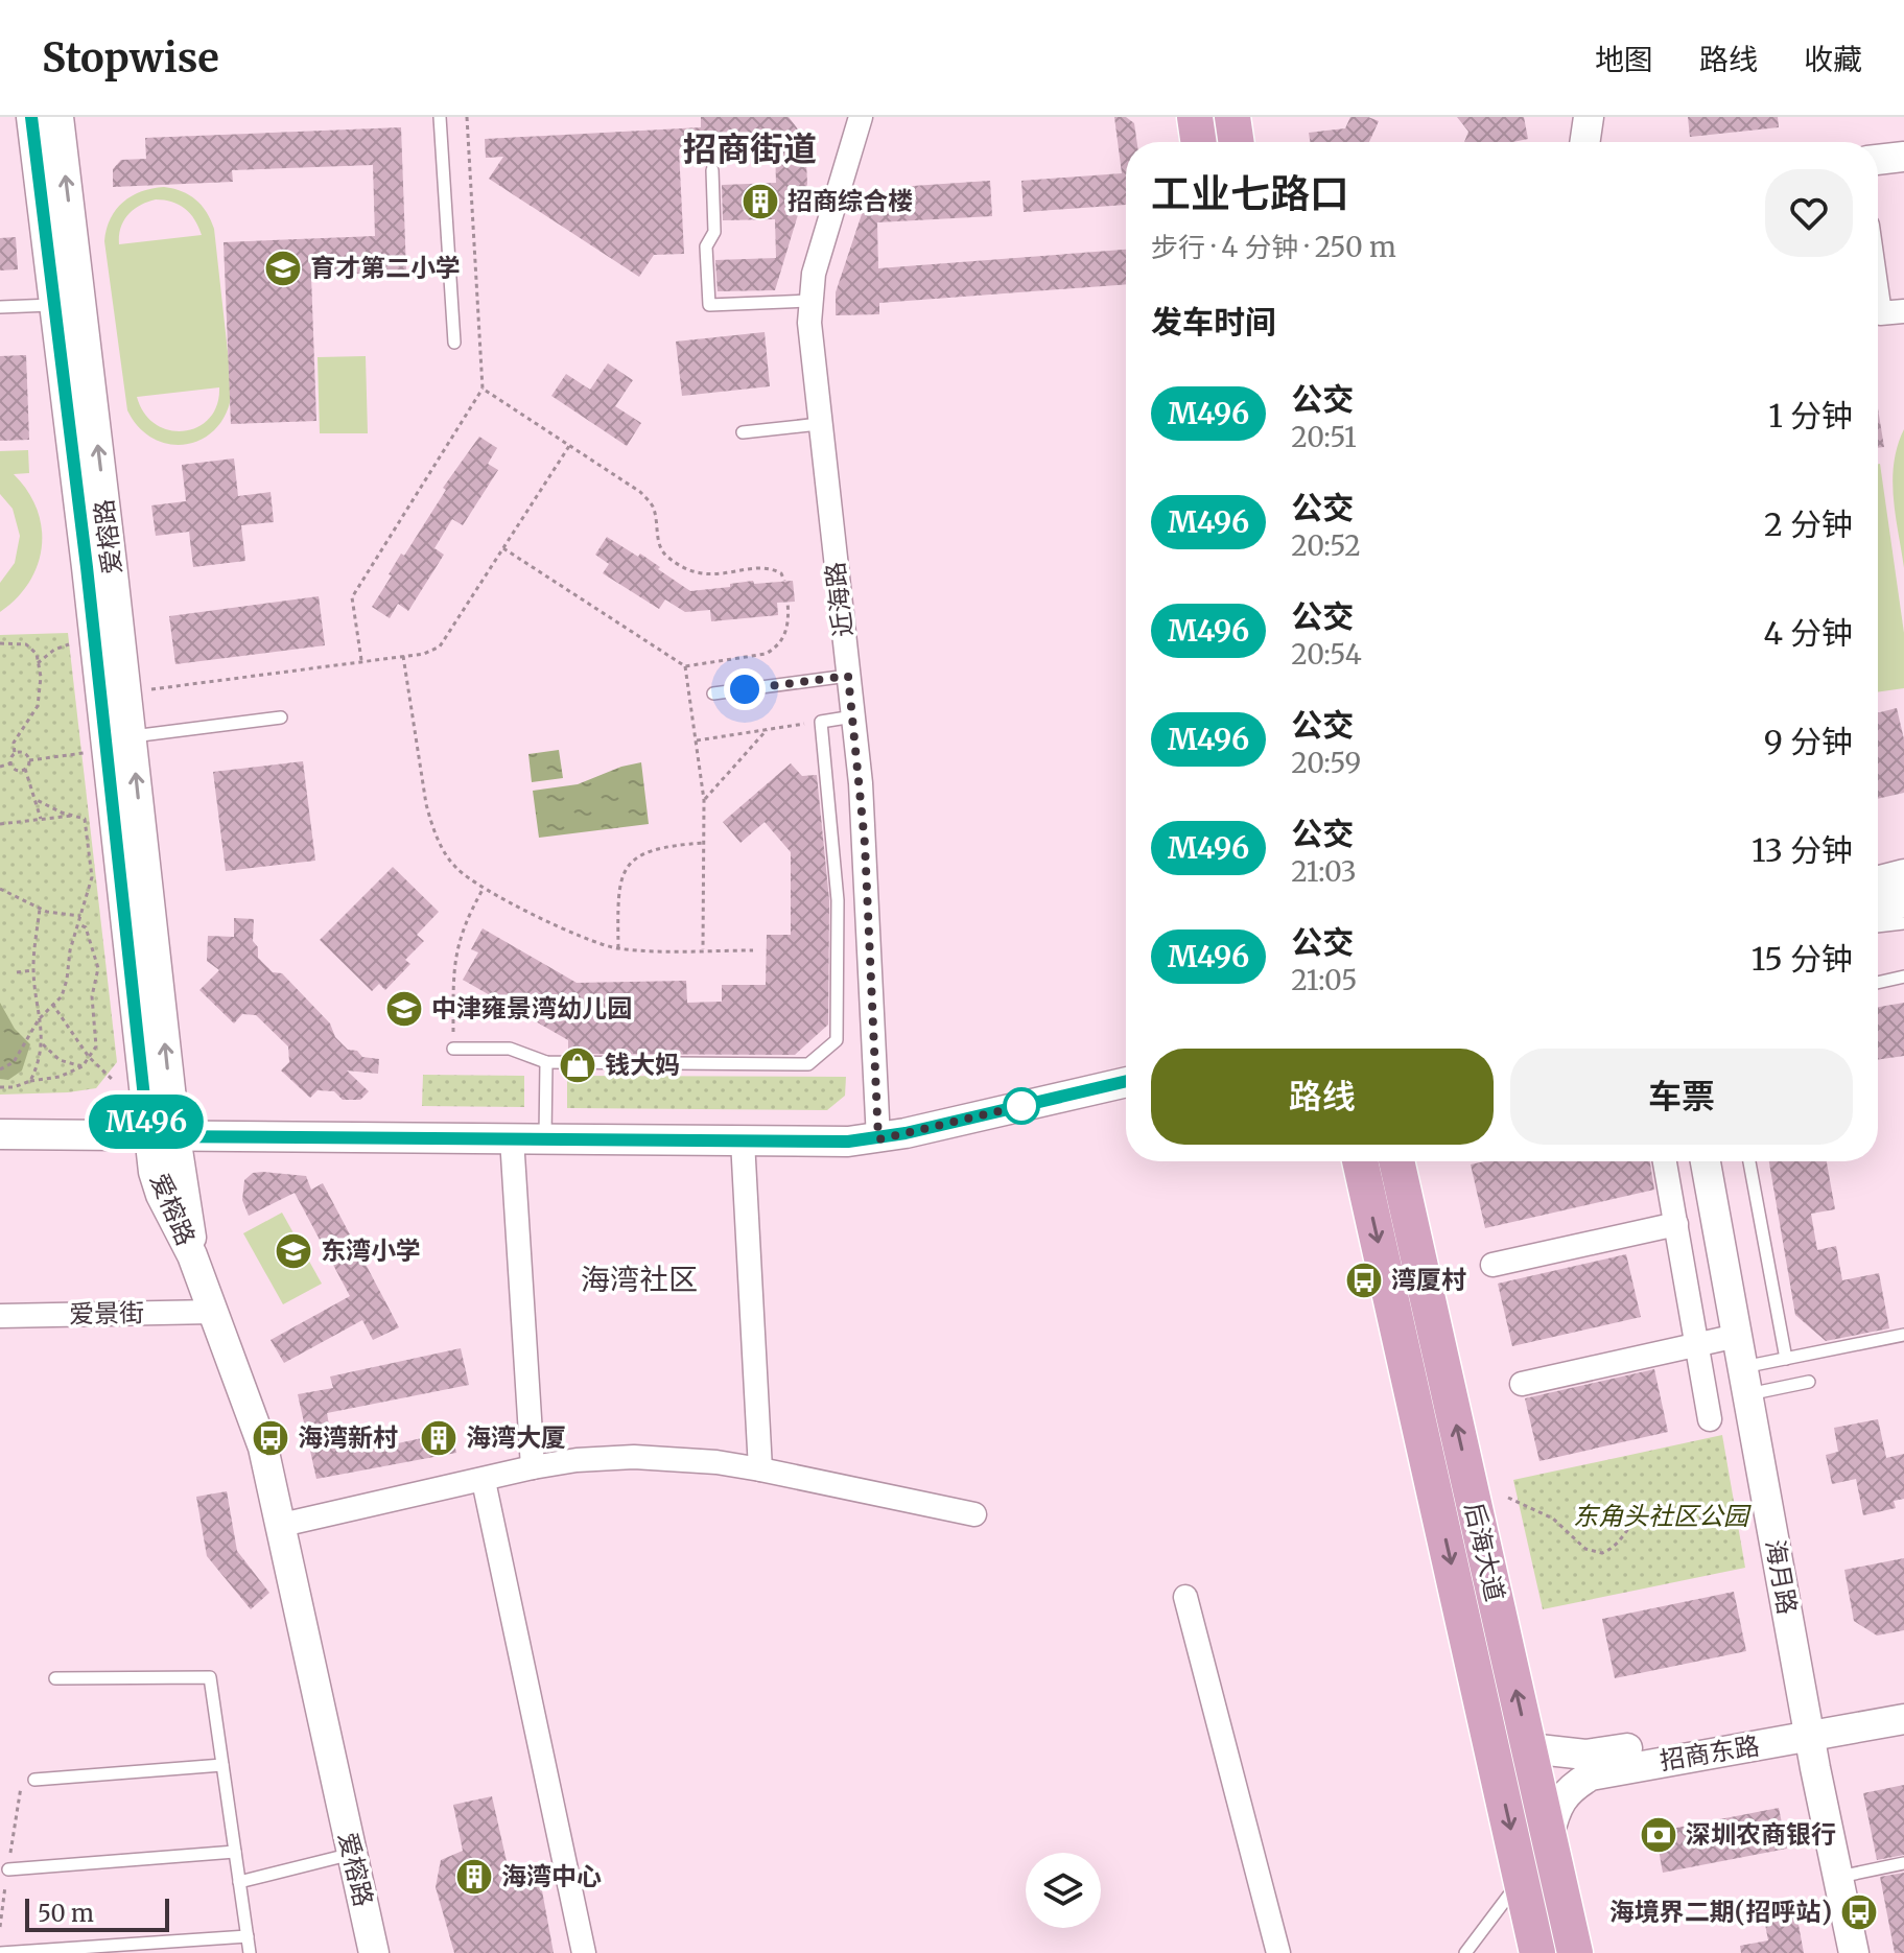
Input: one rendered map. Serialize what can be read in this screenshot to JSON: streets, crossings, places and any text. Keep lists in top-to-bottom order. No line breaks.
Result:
{"streets":{"main road":["后海大道"],"street":["爱榕路","近海路","爱景街","海月路","招商东路"]},"crossings":[["爱榕路","爱景街"],["后海大道","招商东路"],["海月路","招商东路"]],"districts":["招商街道","海湾社区"],"parks":["东角头社区公园"],"places":{"building":["招商综合楼","海湾大厦","海湾中心"],"school or university":["育才第二小学","中津雍景湾幼儿园","东湾小学"],"shop":["钱大妈"],"bus stop":["湾厦村","海湾新村","海境界二期(招呼站)"],"bank":["深圳农商银行"]},"lines":["bus line M496"],"scale_bar":"50 m","page":{"header":"Stopwise","nav":["地图","路线","收藏"],"on_map":"M496","heading":[["工业七路口","步行 · 4 分钟 · 250 m"],"发车时间"],"list":[{"mark":"M496","name":"公交","note":"20:51","value":"1 分钟"},{"mark":"M496","name":"公交","note":"20:52","value":"2 分钟"},{"mark":"M496","name":"公交","note":"20:54","value":"4 分钟"},{"mark":"M496","name":"公交","note":"20:59","value":"9 分钟"},{"mark":"M496","name":"公交","note":"21:03","value":"13 分钟"},{"mark":"M496","name":"公交","note":"21:05","value":"15 分钟"}],"buttons":["路线","车票"],"scale":"50 m"}}
